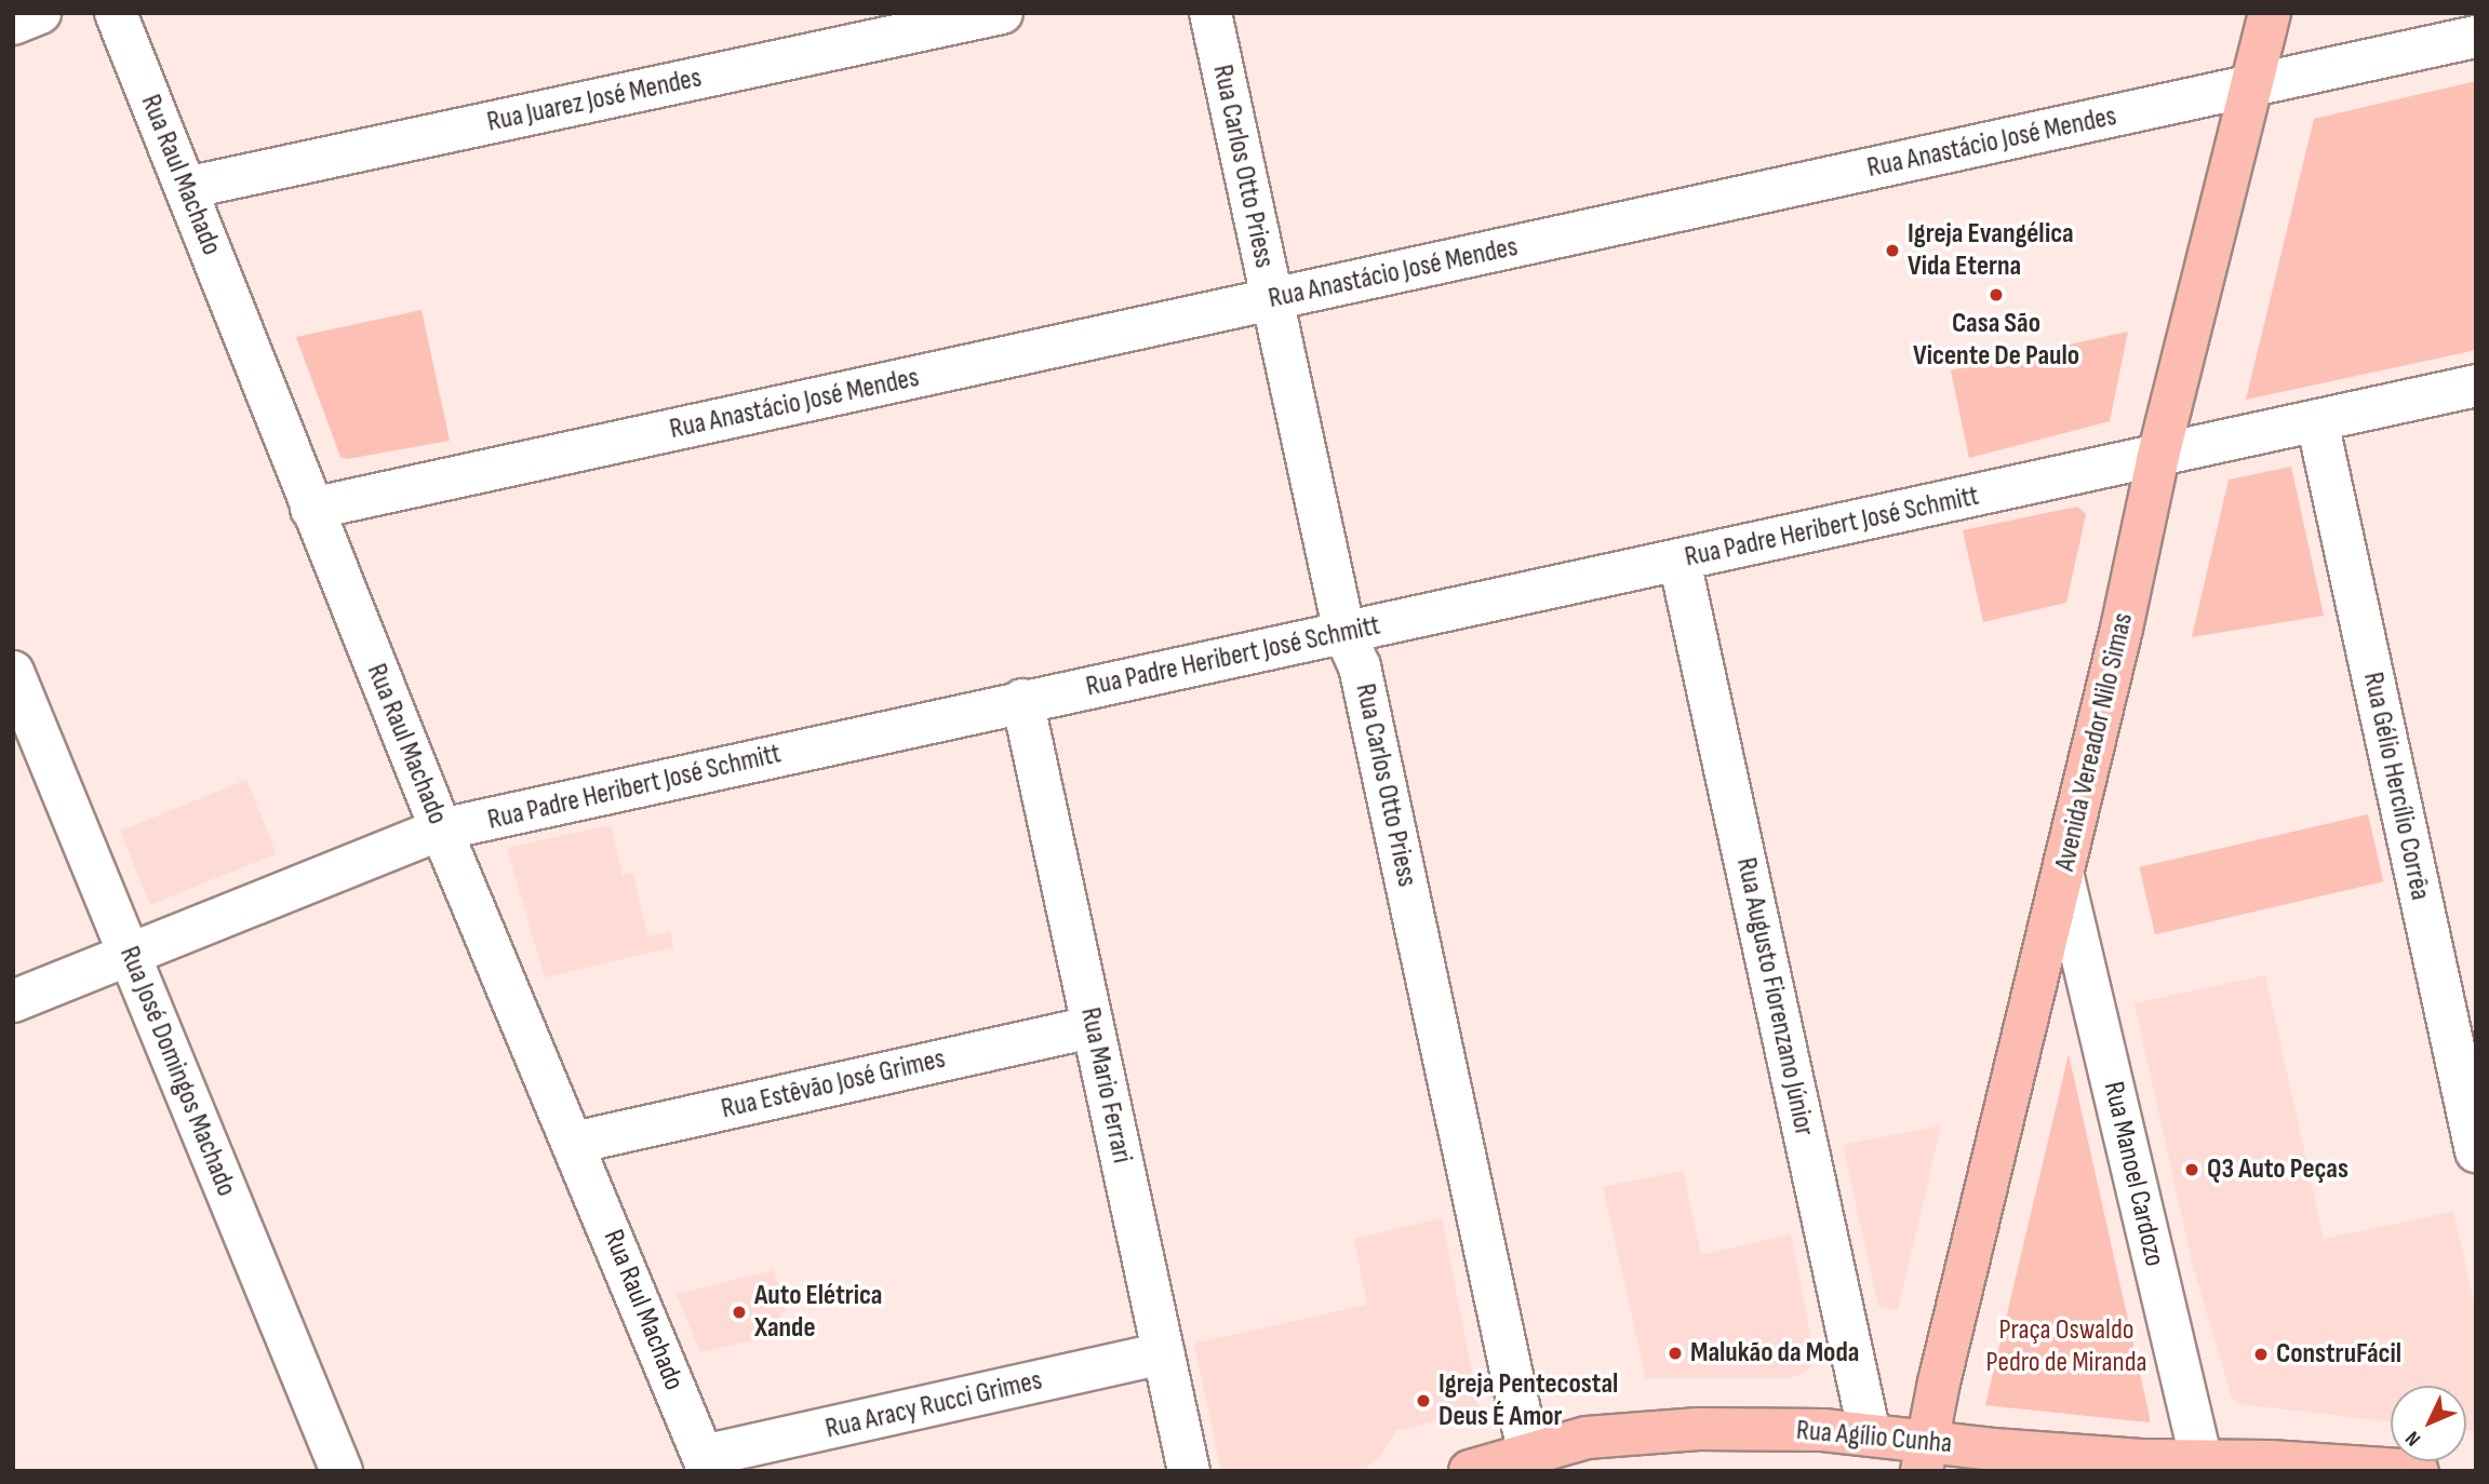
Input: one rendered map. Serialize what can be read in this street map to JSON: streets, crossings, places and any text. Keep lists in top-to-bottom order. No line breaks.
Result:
{"streets":{"main road":["Avenida Vereador Nilo Simas","Rua Agílio Cunha"],"street":["Rua Juarez José Mendes","Rua Anastácio José Mendes","Rua Carlos Otto Priess","Rua Raul Machado","Rua Padre Heribert José Schmitt","Rua Gélio Hercílio Corrêa","Rua Augusto Fiorenzano Júnior","Rua José Domingos Machado","Rua Estêvão José Grimes","Rua Mario Ferrari","Rua Manoel Cardozo","Rua Aracy Rucci Grimes"]},"crossings":[["Rua Juarez José Mendes","Rua Raul Machado"],["Rua Anastácio José Mendes","Rua Carlos Otto Priess"],["Rua Anastácio José Mendes","Rua Raul Machado"],["Rua Anastácio José Mendes","Avenida Vereador Nilo Simas"],["Rua Carlos Otto Priess","Rua Padre Heribert José Schmitt"],["Rua Carlos Otto Priess","Rua Agílio Cunha"],["Rua Raul Machado","Rua Padre Heribert José Schmitt"],["Rua Raul Machado","Rua Estêvão José Grimes"],["Rua Raul Machado","Rua Aracy Rucci Grimes"],["Rua Padre Heribert José Schmitt","Avenida Vereador Nilo Simas"],["Rua Padre Heribert José Schmitt","Rua Gélio Hercílio Corrêa"],["Rua Padre Heribert José Schmitt","Rua Augusto Fiorenzano Júnior"],["Rua Padre Heribert José Schmitt","Rua José Domingos Machado"],["Rua Padre Heribert José Schmitt","Rua Mario Ferrari"],["Avenida Vereador Nilo Simas","Rua Manoel Cardozo"],["Avenida Vereador Nilo Simas","Rua Agílio Cunha"],["Rua Augusto Fiorenzano Júnior","Rua Agílio Cunha"],["Rua Estêvão José Grimes","Rua Mario Ferrari"],["Rua Mario Ferrari","Rua Aracy Rucci Grimes"],["Rua Manoel Cardozo","Rua Agílio Cunha"]],"parks":["Praça Oswaldo Pedro de Miranda"],"places":["Igreja Evangélica Vida Eterna","Casa São Vicente De Paulo","Q3 Auto Peças","Auto Elétrica Xande","Malukão da Moda","ConstruFácil","Igreja Pentecostal Deus É Amor"],"north":"bottom left"}
